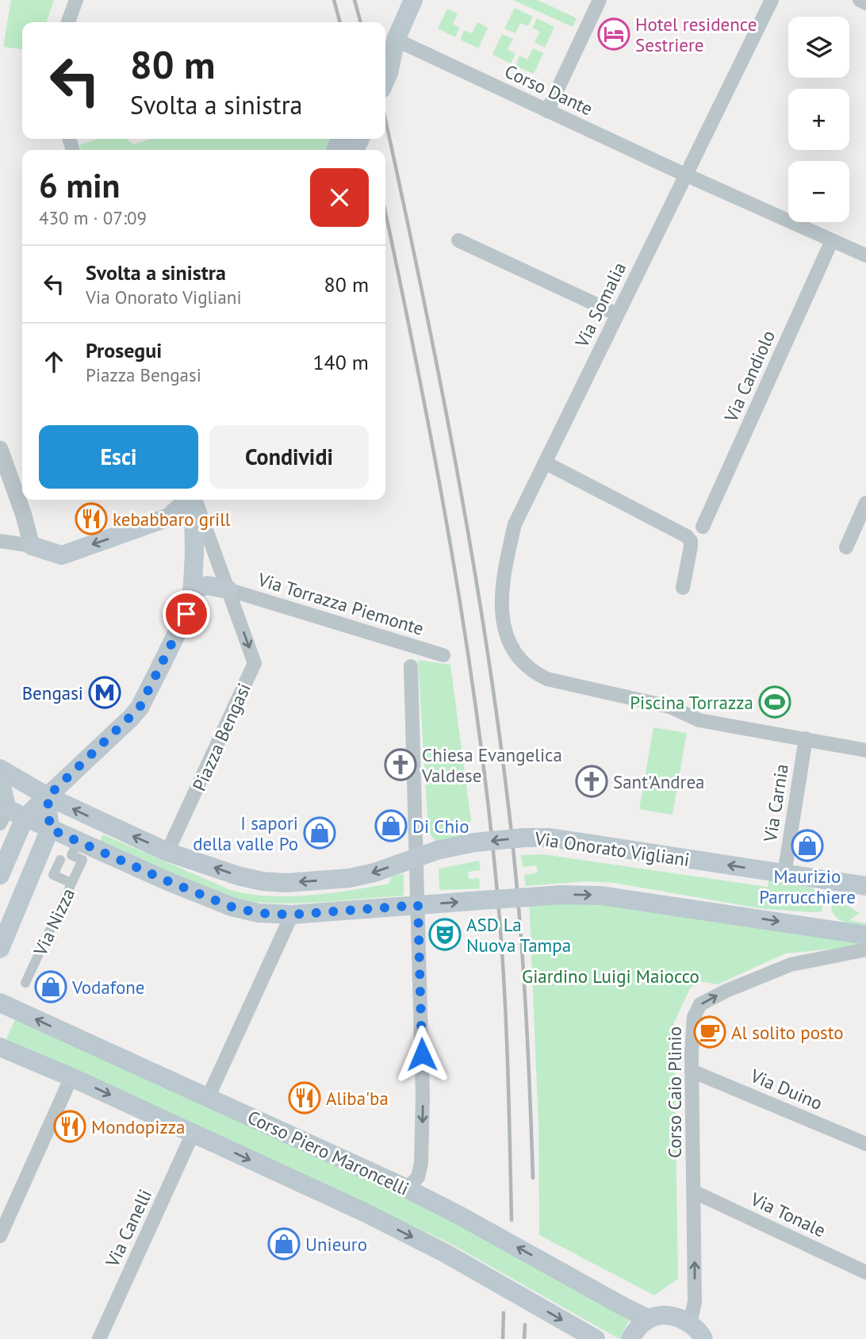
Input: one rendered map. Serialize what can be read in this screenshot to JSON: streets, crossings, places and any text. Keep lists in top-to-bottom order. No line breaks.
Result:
{"streets":{"main road":["Via Onorato Vigliani","Via Nizza","Corso Piero Maroncelli"],"street":["Corso Dante","Via Somalia","Via Candiolo","Via Torrazza Piemonte","Piazza Bengasi","Via Carnia","Via Duino","Corso Caio Plinio","Via Tonale","Via Canelli"]},"crossings":[["Corso Dante","Via Somalia"],["Via Somalia","Via Carnia"],["Via Torrazza Piemonte","Piazza Bengasi"],["Piazza Bengasi","Via Onorato Vigliani"],["Via Carnia","Via Onorato Vigliani"],["Via Duino","Corso Caio Plinio"],["Corso Caio Plinio","Via Tonale"]],"one_way":["Piazza Bengasi","Corso Caio Plinio"],"parks":["Giardino Luigi Maiocco"],"places":{"hotel":["Hotel residence Sestriere"],"restaurant":["kebabbaro grill","Aliba'ba","Mondopizza"],"metro station":["Bengasi"],"sports":["Piscina Torrazza"],"church":["Chiesa Evangelica Valdese","Sant'Andrea"],"shop":["Di Chio","I sapori della valle Po","Maurizio Parrucchiere","Vodafone","Unieuro"],"theatre":["ASD La Nuova Tampa"],"cafe":["Al solito posto"]},"page":{"map_buttons":["+","−"],"turn":["80 m","Svolta a sinistra"],"heading":["6 min","430 m · 07:09"],"list":[{"name":"Svolta a sinistra","note":"Via Onorato Vigliani","value":"80 m"},{"name":"Prosegui","note":"Piazza Bengasi","value":"140 m"}],"buttons":["Esci","Condividi"]}}
